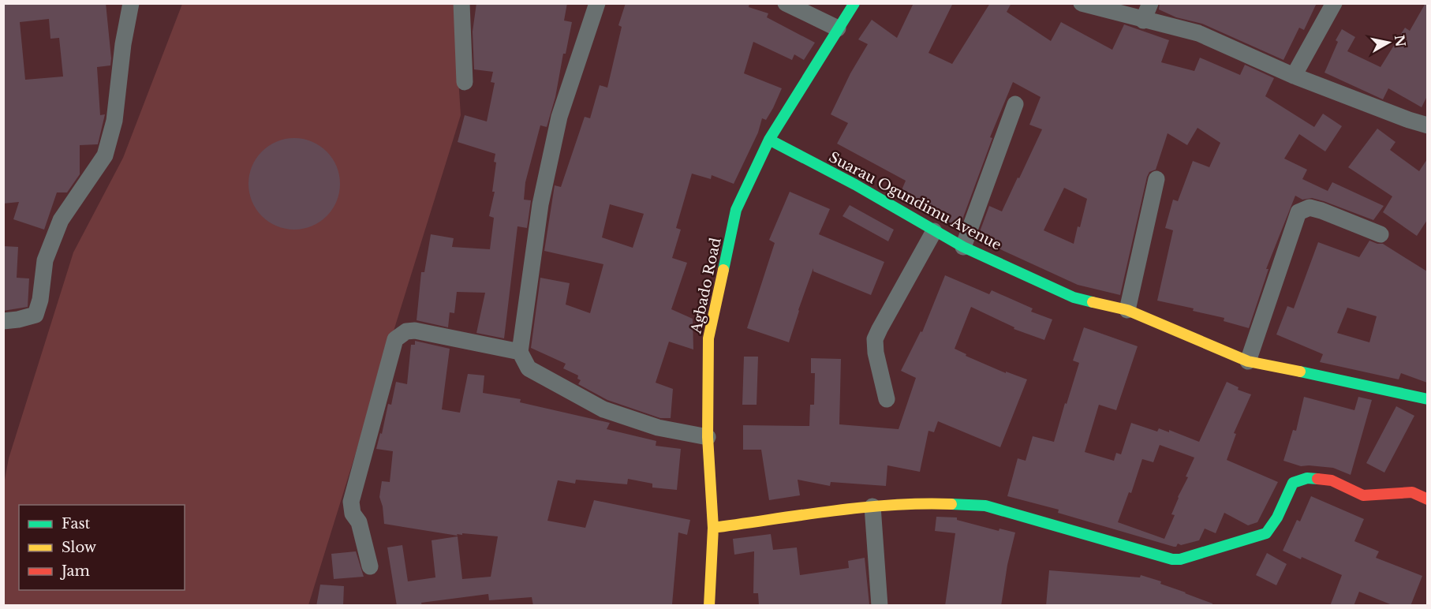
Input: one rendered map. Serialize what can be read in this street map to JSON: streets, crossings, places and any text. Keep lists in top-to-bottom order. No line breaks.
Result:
{"streets":{"street":["Suarau Ogundimu Avenue","Agbado Road"]},"crossings":[["Suarau Ogundimu Avenue","Agbado Road"]],"legend":["Fast","Slow","Jam"],"north":"right"}
